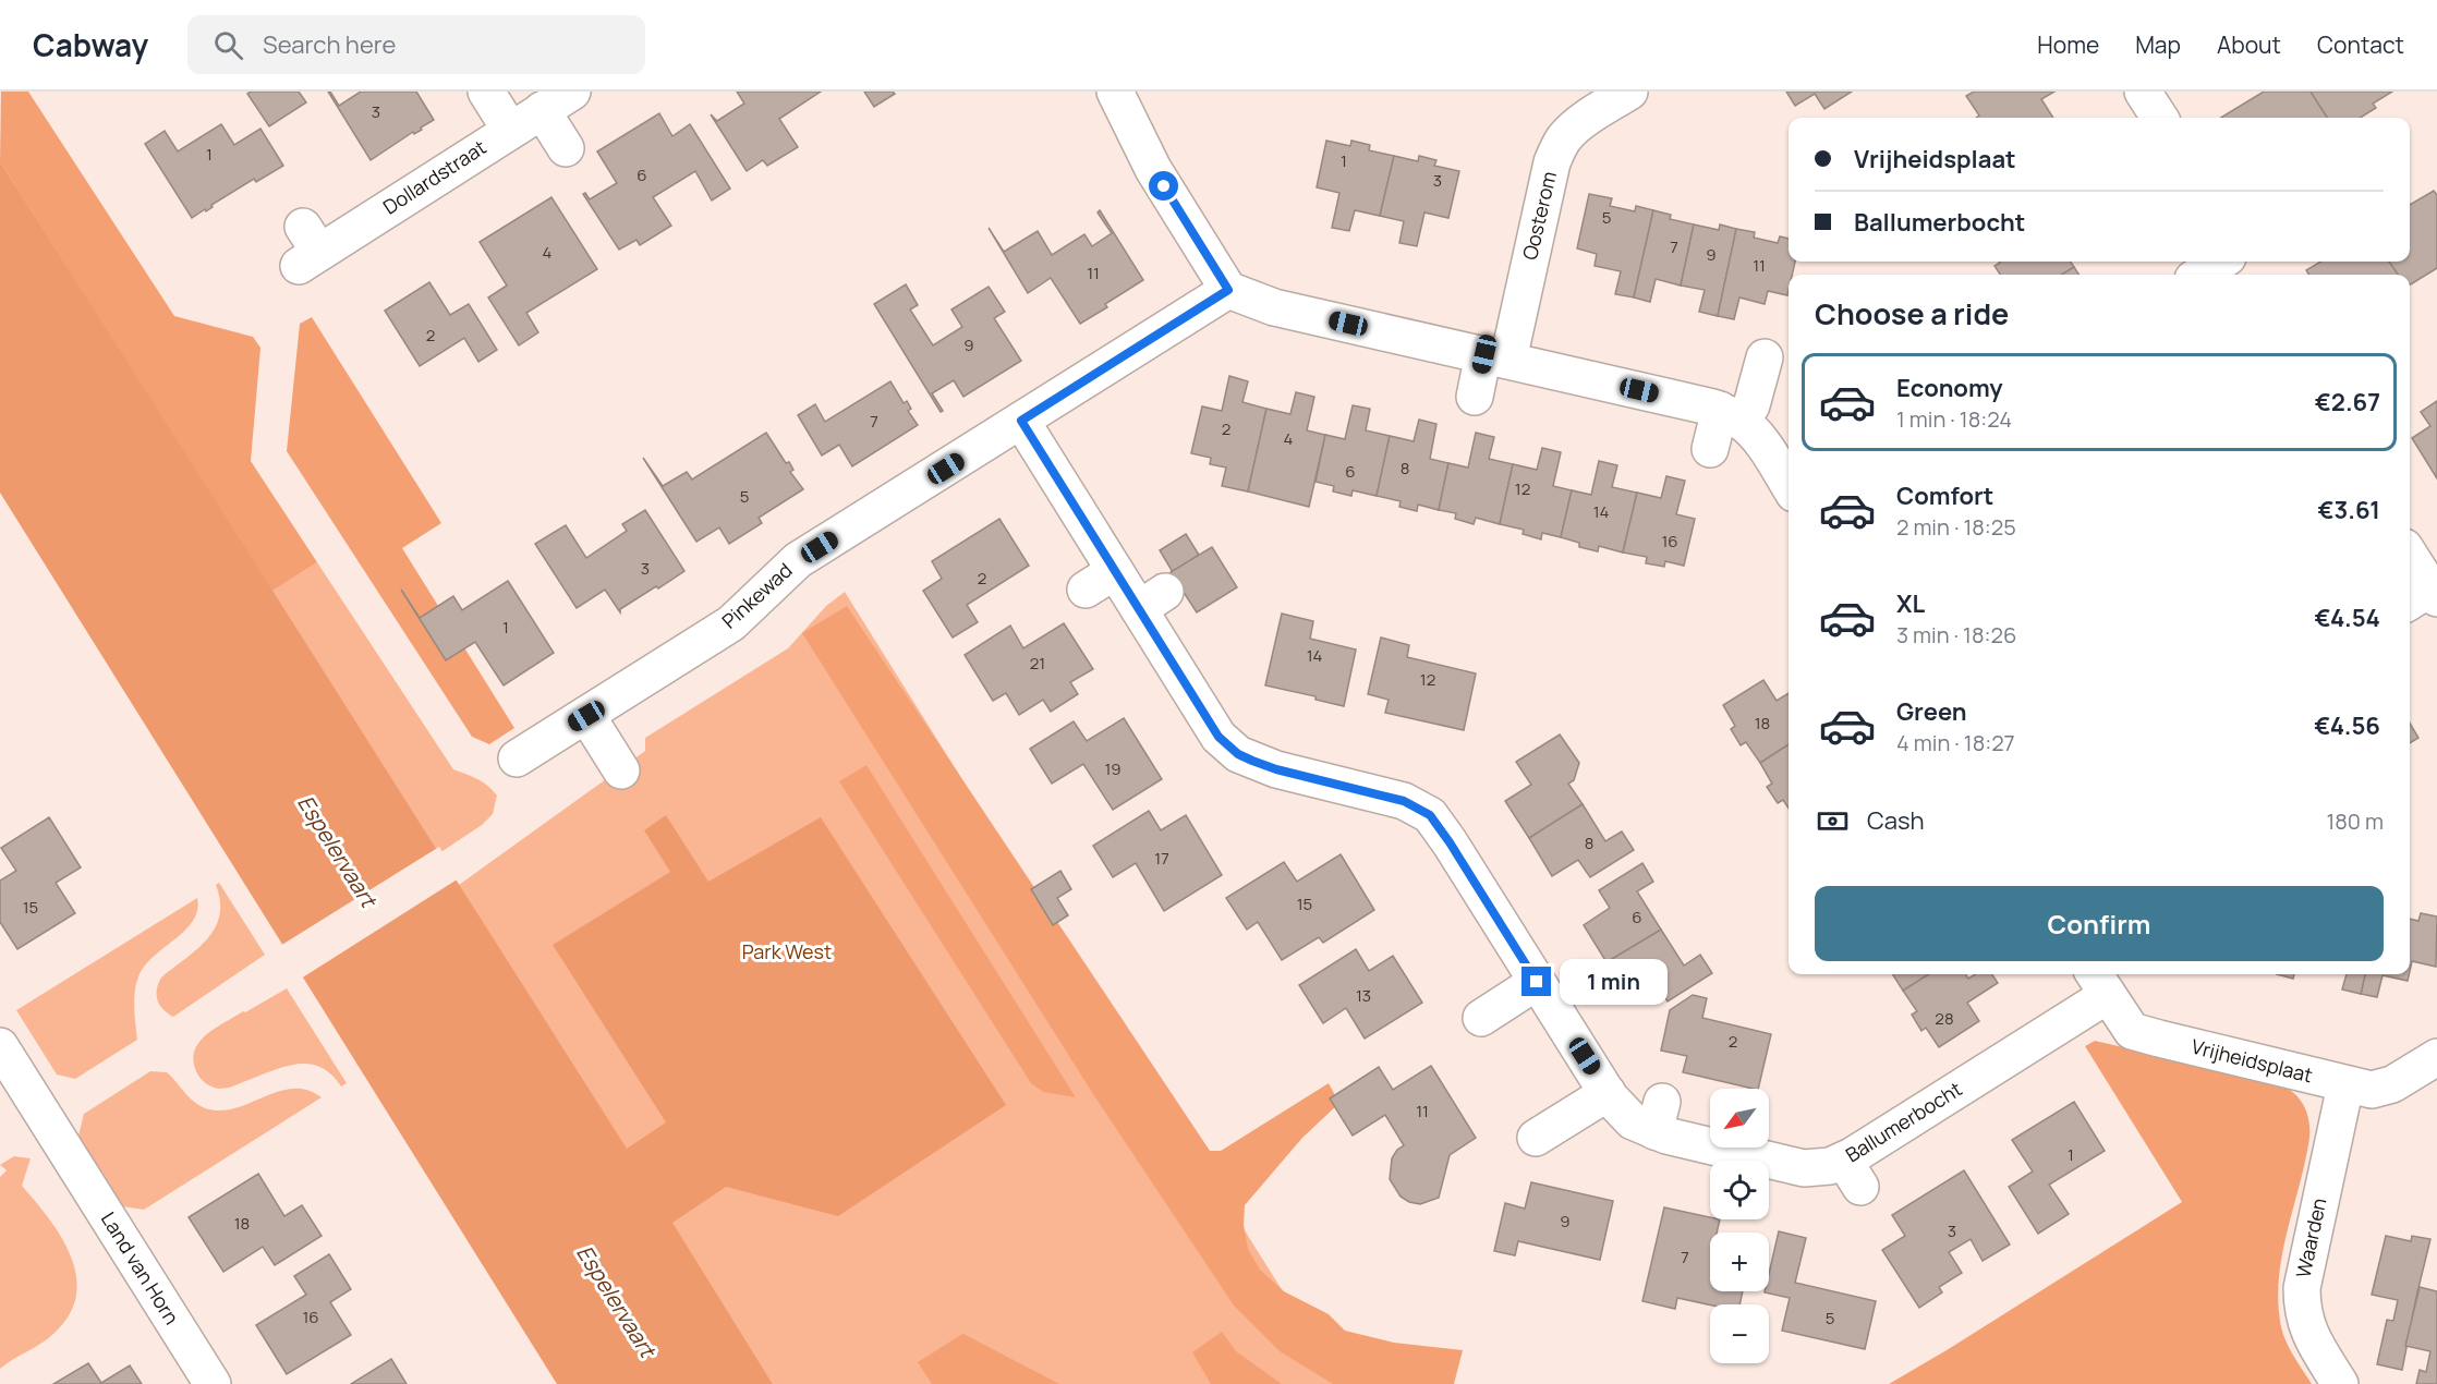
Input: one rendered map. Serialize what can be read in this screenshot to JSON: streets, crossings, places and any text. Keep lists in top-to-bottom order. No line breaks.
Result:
{"streets":{"street":["Dollardstraat","Oosterom","Pinkewad","Vrijheidsplaat","Ballumerbocht","Waarden","Land van Horn"]},"crossings":[["Pinkewad","Ballumerbocht"],["Vrijheidsplaat","Ballumerbocht"],["Vrijheidsplaat","Waarden"]],"water":["Espelervaart"],"parks":["Park West"],"house_numbers":["3","1","1","6","3","5","7","4","9","11","11","2","9","7","2","4","8","6","12","5","14","16","3","2","1","14","21","12","18","19","8","17","15","15","6","13","28","2","11","1","9","18","3","7","16","5"],"north":"bottom left","page":{"header":"Cabway","search":"Search here","nav":["Home","Map","About","Contact"],"banner":["Vrijheidsplaat","Ballumerbocht"],"heading":"Choose a ride","list":[{"name":"Economy","note":"1 min · 18:24","value":"€2.67"},{"name":"Comfort","note":"2 min · 18:25","value":"€3.61"},{"name":"XL","note":"3 min · 18:26","value":"€4.54"},{"name":"Green","note":"4 min · 18:27","value":"€4.56"}],"pay":["Cash","180 m"],"buttons":"Confirm","bubble":"1 min","map_buttons":["+","−"]}}
